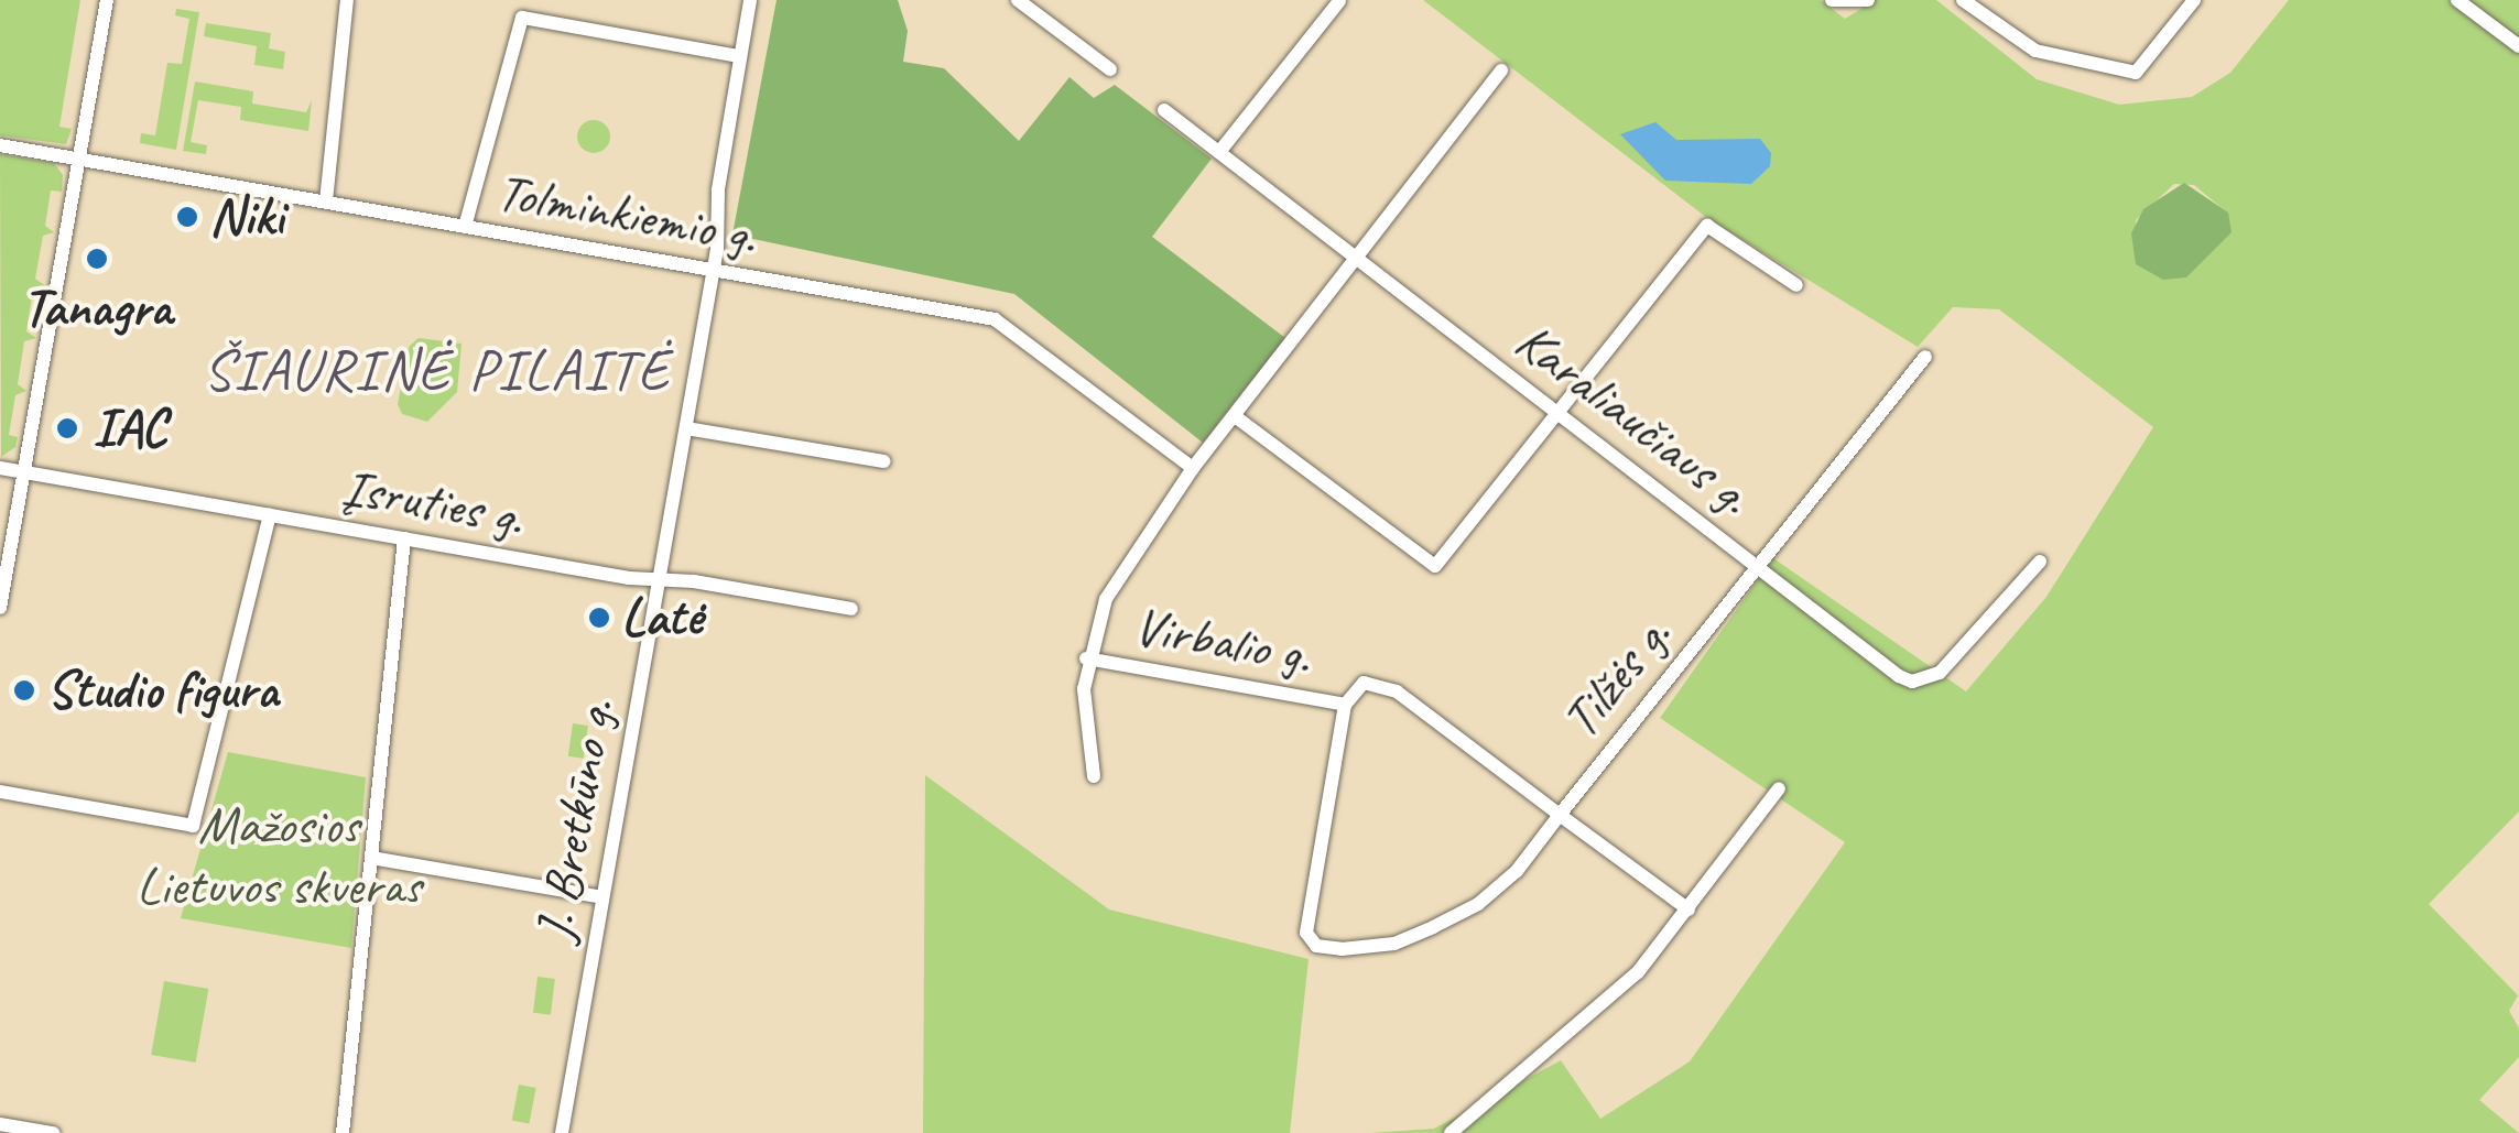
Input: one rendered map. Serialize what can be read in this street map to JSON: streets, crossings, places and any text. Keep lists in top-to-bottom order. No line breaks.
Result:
{"streets":{"street":["Tolminkiemio g.","Karaliaučiaus g.","Įsruties g.","Virbalio g.","Tilžės g.","J. Bretkūno g."]},"crossings":[["Tolminkiemio g.","J. Bretkūno g."],["Karaliaučiaus g.","Tilžės g."],["Įsruties g.","J. Bretkūno g."],["Virbalio g.","Tilžės g."]],"districts":["ŠIAURINĖ PILAITĖ"],"parks":["Mažosios Lietuvos skveras"],"places":["Niki","Tanagra","IAC","Latė","Studio figura"]}
